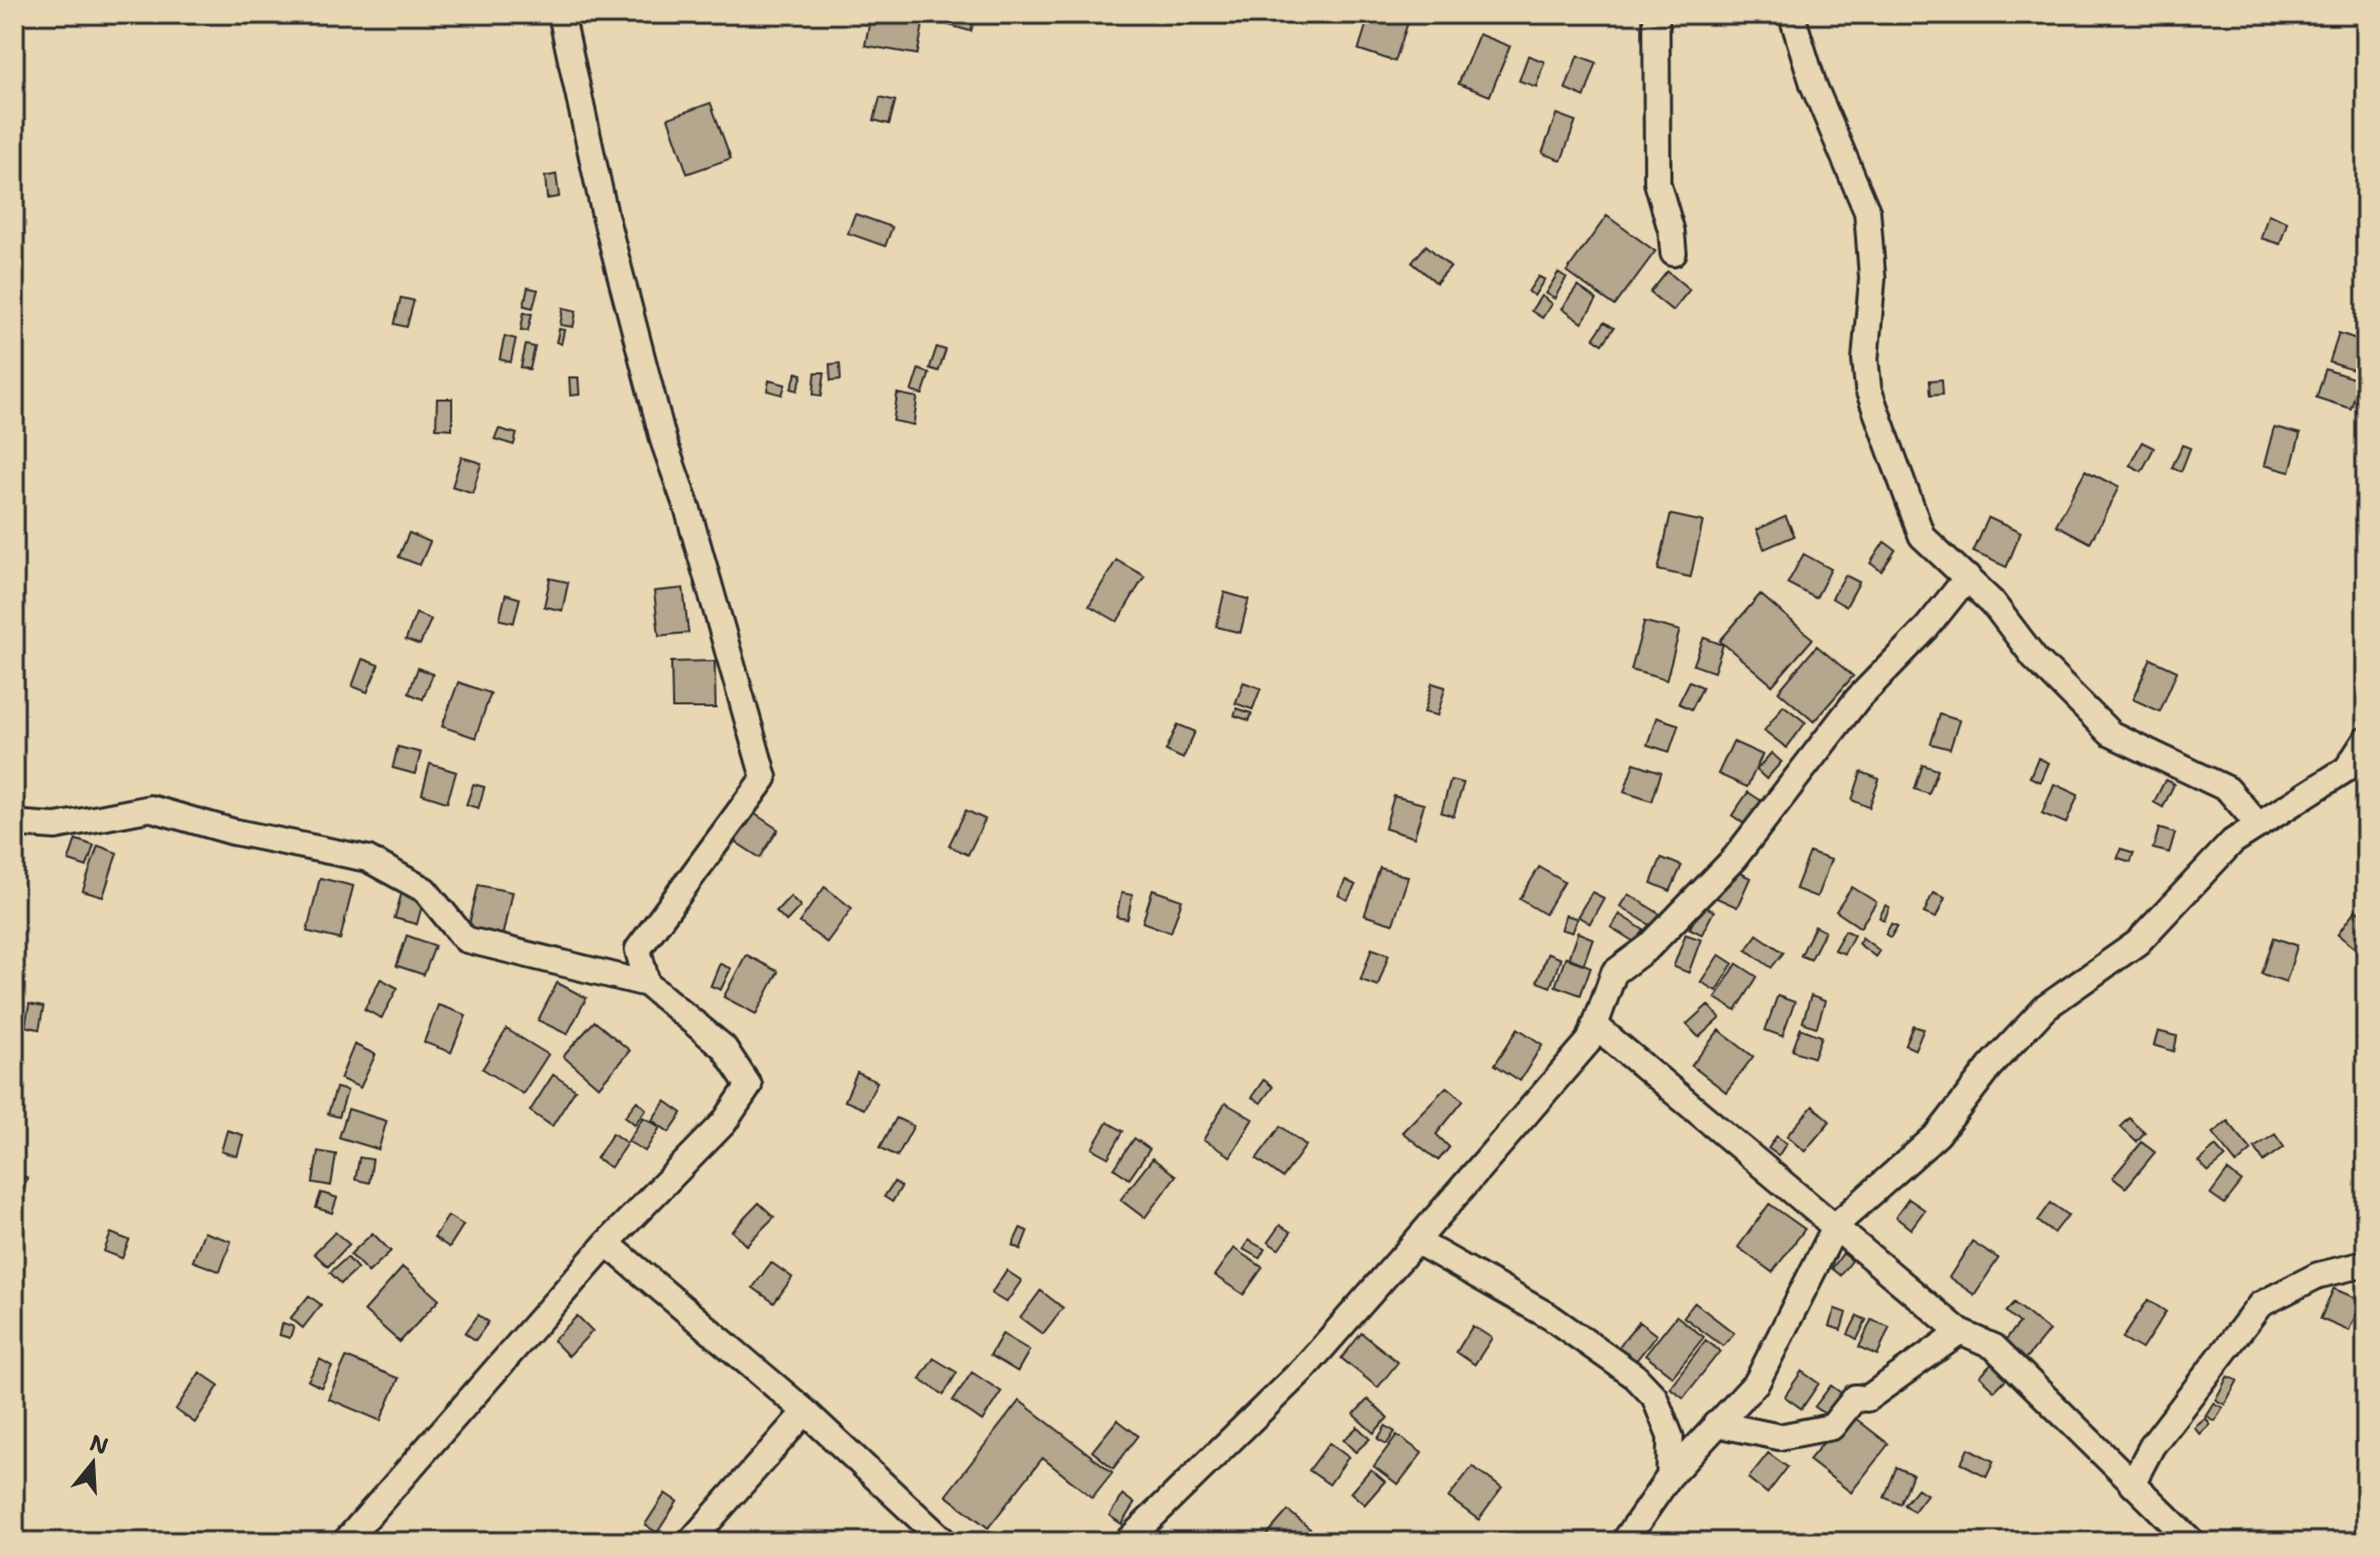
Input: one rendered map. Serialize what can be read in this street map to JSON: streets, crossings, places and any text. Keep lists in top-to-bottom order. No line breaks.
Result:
{"north":"top"}
